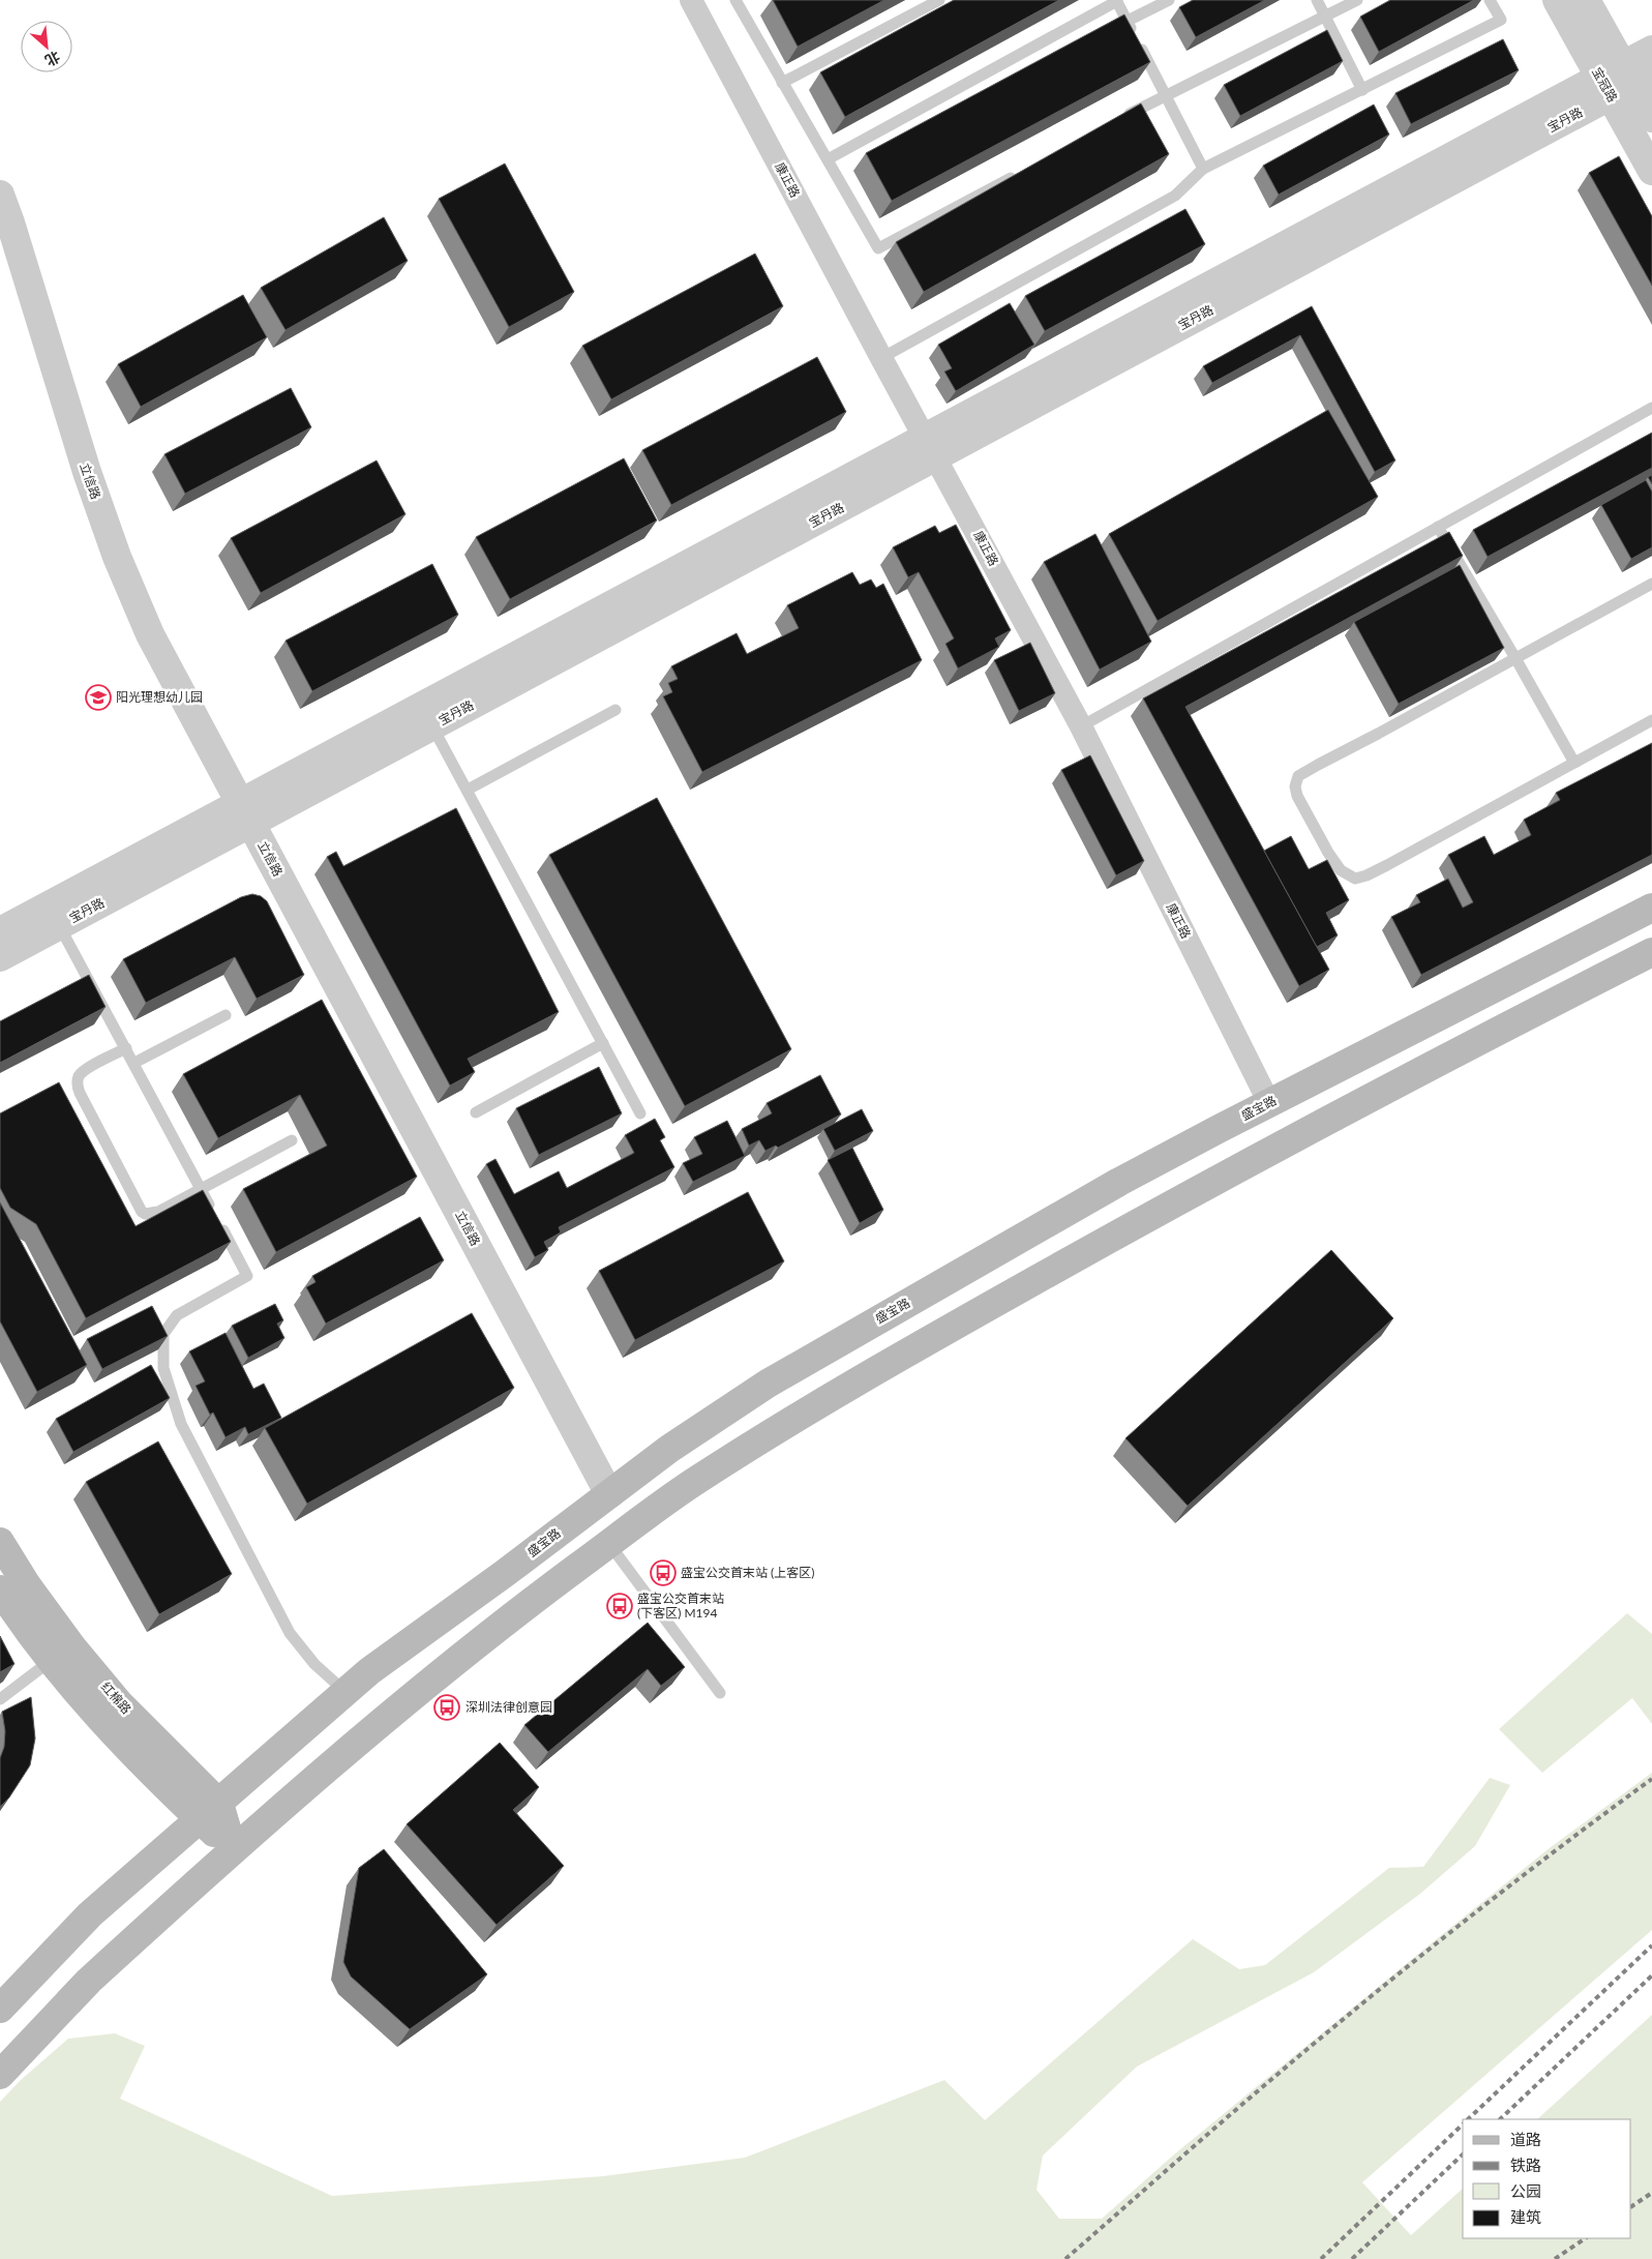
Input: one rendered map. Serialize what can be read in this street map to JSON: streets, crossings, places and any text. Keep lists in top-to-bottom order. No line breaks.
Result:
{"streets":{"main road":["盛宝路","红棉路"],"street":["宝冠路","宝丹路","康正路","立信路"]},"crossings":[["宝冠路","宝丹路"],["宝丹路","康正路"],["宝丹路","立信路"],["康正路","盛宝路"],["立信路","盛宝路"],["盛宝路","红棉路"]],"places":{"school or university":["阳光理想幼儿园"],"bus stop":["盛宝公交首末站 (上客区)","盛宝公交首末站 (下客区) M194","深圳法律创意园"]},"legend":["道路","铁路","公园","建筑"],"north":"bottom right"}
